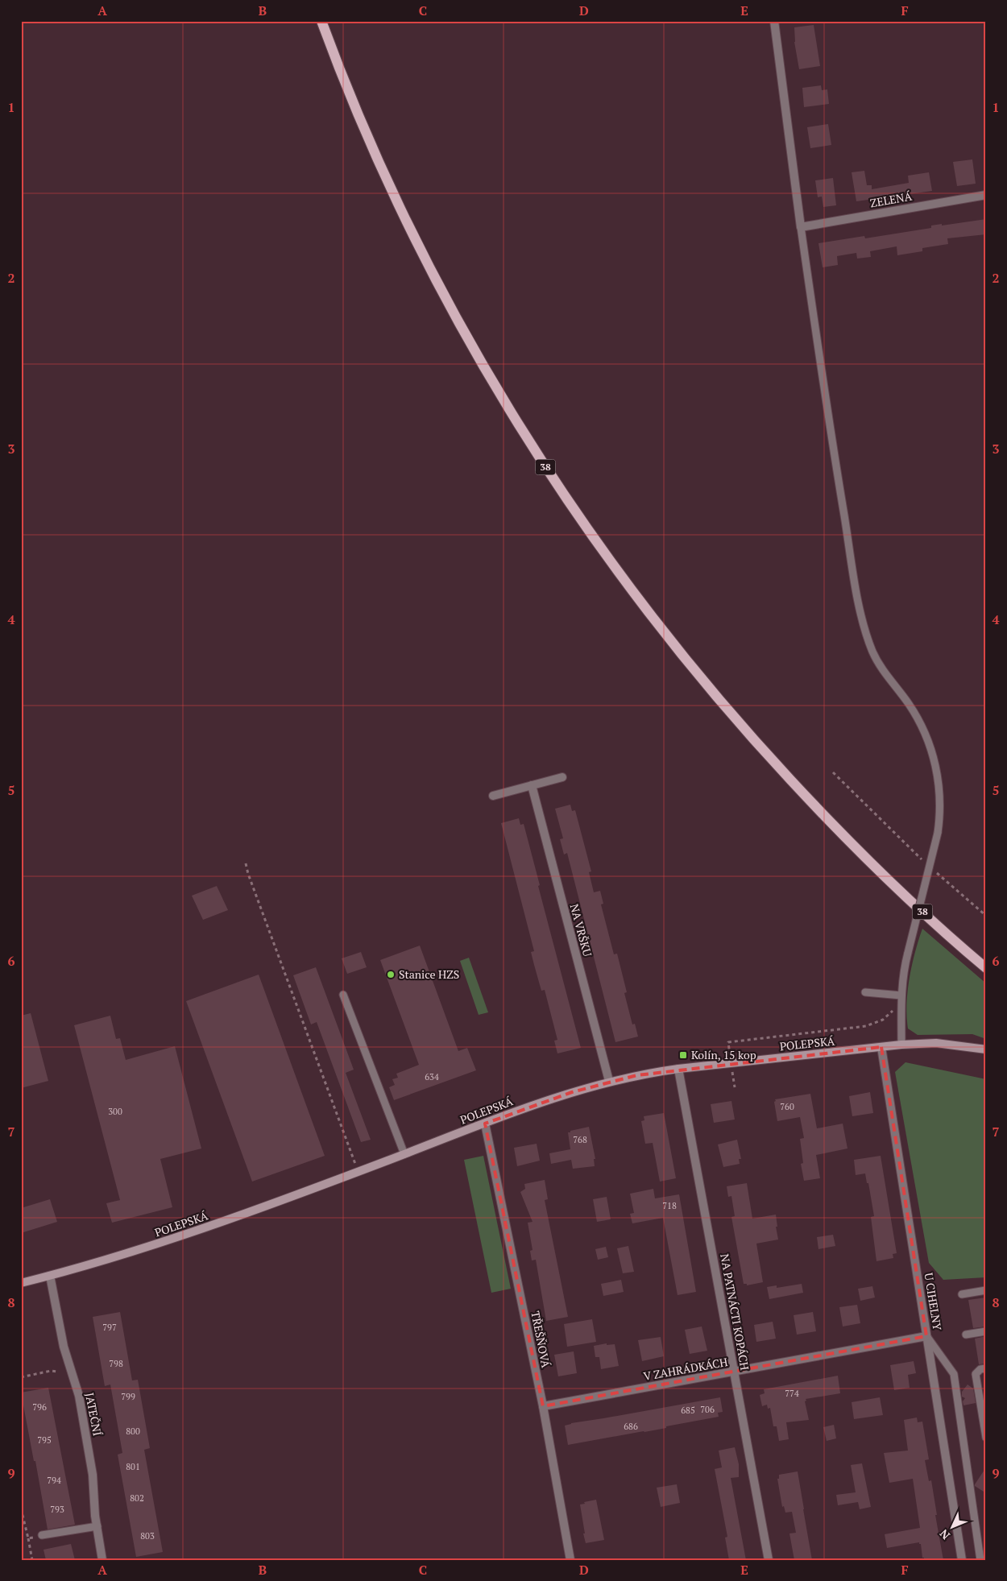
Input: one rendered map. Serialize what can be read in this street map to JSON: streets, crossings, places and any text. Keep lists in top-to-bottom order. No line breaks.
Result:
{"streets":{"main road":["38","POLEPSKÁ"],"street":["ZELENÁ","NA VRŠKU","U CIHELNY","NA PATNÁCTI KOPÁCH","TŘEŠŇOVÁ","V ZAHRÁDKÁCH","JATEČNÍ"]},"crossings":[["NA VRŠKU","POLEPSKÁ"],["POLEPSKÁ","U CIHELNY"],["POLEPSKÁ","NA PATNÁCTI KOPÁCH"],["POLEPSKÁ","TŘEŠŇOVÁ"],["POLEPSKÁ","JATEČNÍ"],["U CIHELNY","V ZAHRÁDKÁCH"],["NA PATNÁCTI KOPÁCH","V ZAHRÁDKÁCH"],["TŘEŠŇOVÁ","V ZAHRÁDKÁCH"]],"places":{"other":["Stanice HZS"],"transit":["Kolín, 15 kop"]},"house_numbers":["634","760","300","768","718","797","798","774","799","796","706","685","686","800","795","801","794","802","793","803"],"north":"bottom left","grid":{"columns":["A","B","C","D","E","F"],"rows":["1","2","3","4","5","6","7","8","9"]}}
